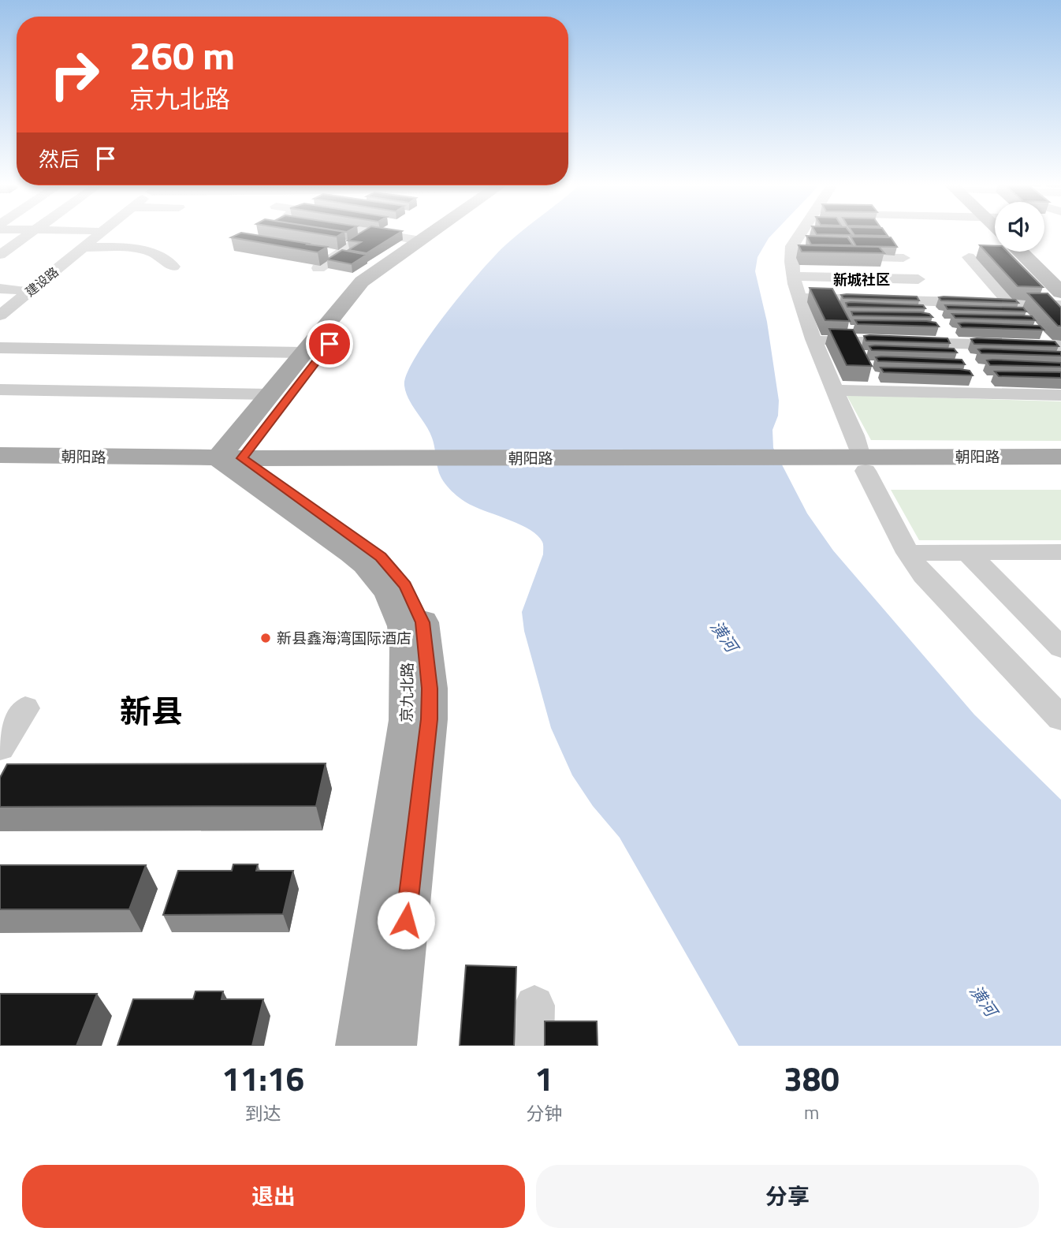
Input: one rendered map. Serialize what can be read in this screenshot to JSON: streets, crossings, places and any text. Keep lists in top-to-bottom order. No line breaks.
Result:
{"streets":{"main road":["朝阳路","京九北路"],"street":["建设路"]},"crossings":[["朝阳路","京九北路"]],"districts":["新城社区","新县"],"water":["潢河"],"places":["新县鑫海湾国际酒店"],"page":{"turn":["260 m","京九北路"],"then":"然后","eta":["11:16","到达","1","分钟","380","m"],"buttons":["退出","分享"]}}
